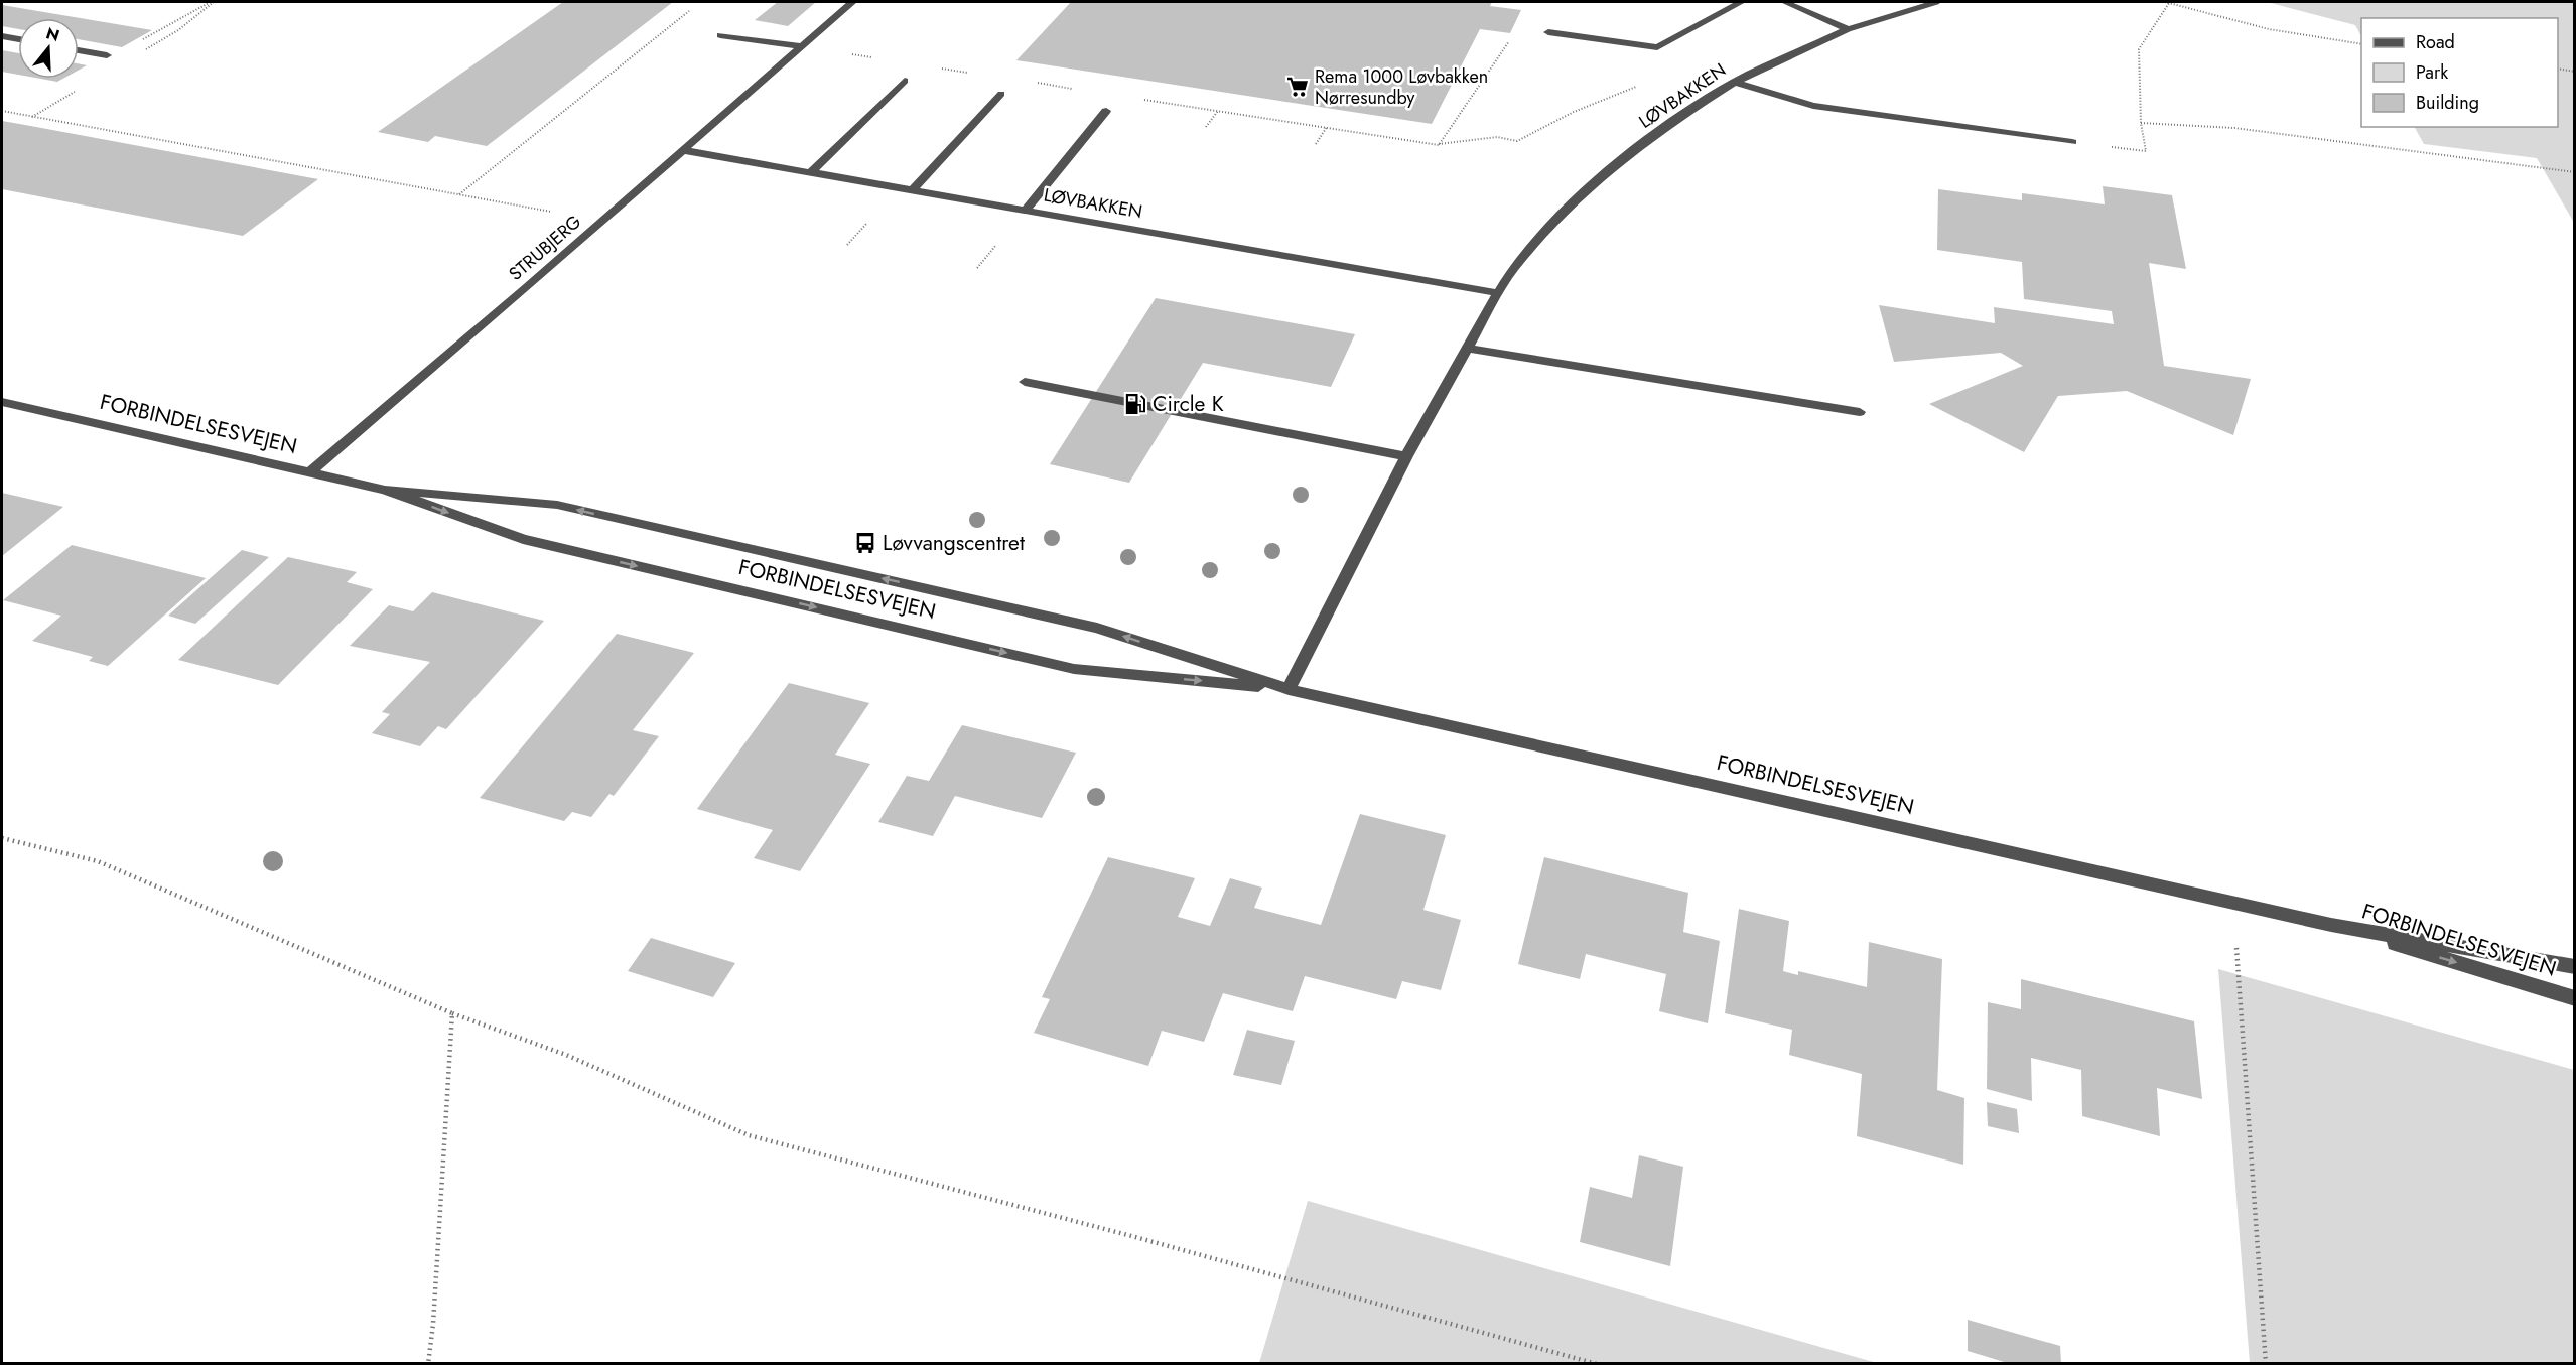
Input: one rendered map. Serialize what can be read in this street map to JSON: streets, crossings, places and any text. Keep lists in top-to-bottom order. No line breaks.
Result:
{"streets":{"street":["LØVBAKKEN","STRUBJERG","FORBINDELSESVEJEN"]},"crossings":[["LØVBAKKEN","STRUBJERG"],["LØVBAKKEN","FORBINDELSESVEJEN"],["STRUBJERG","FORBINDELSESVEJEN"]],"places":{"supermarket":["Rema 1000 Løvbakken Nørresundby"],"fuel station":["Circle K"],"bus stop":["Løvvangscentret"]},"legend":["Road","Park","Building"],"north":"top"}
